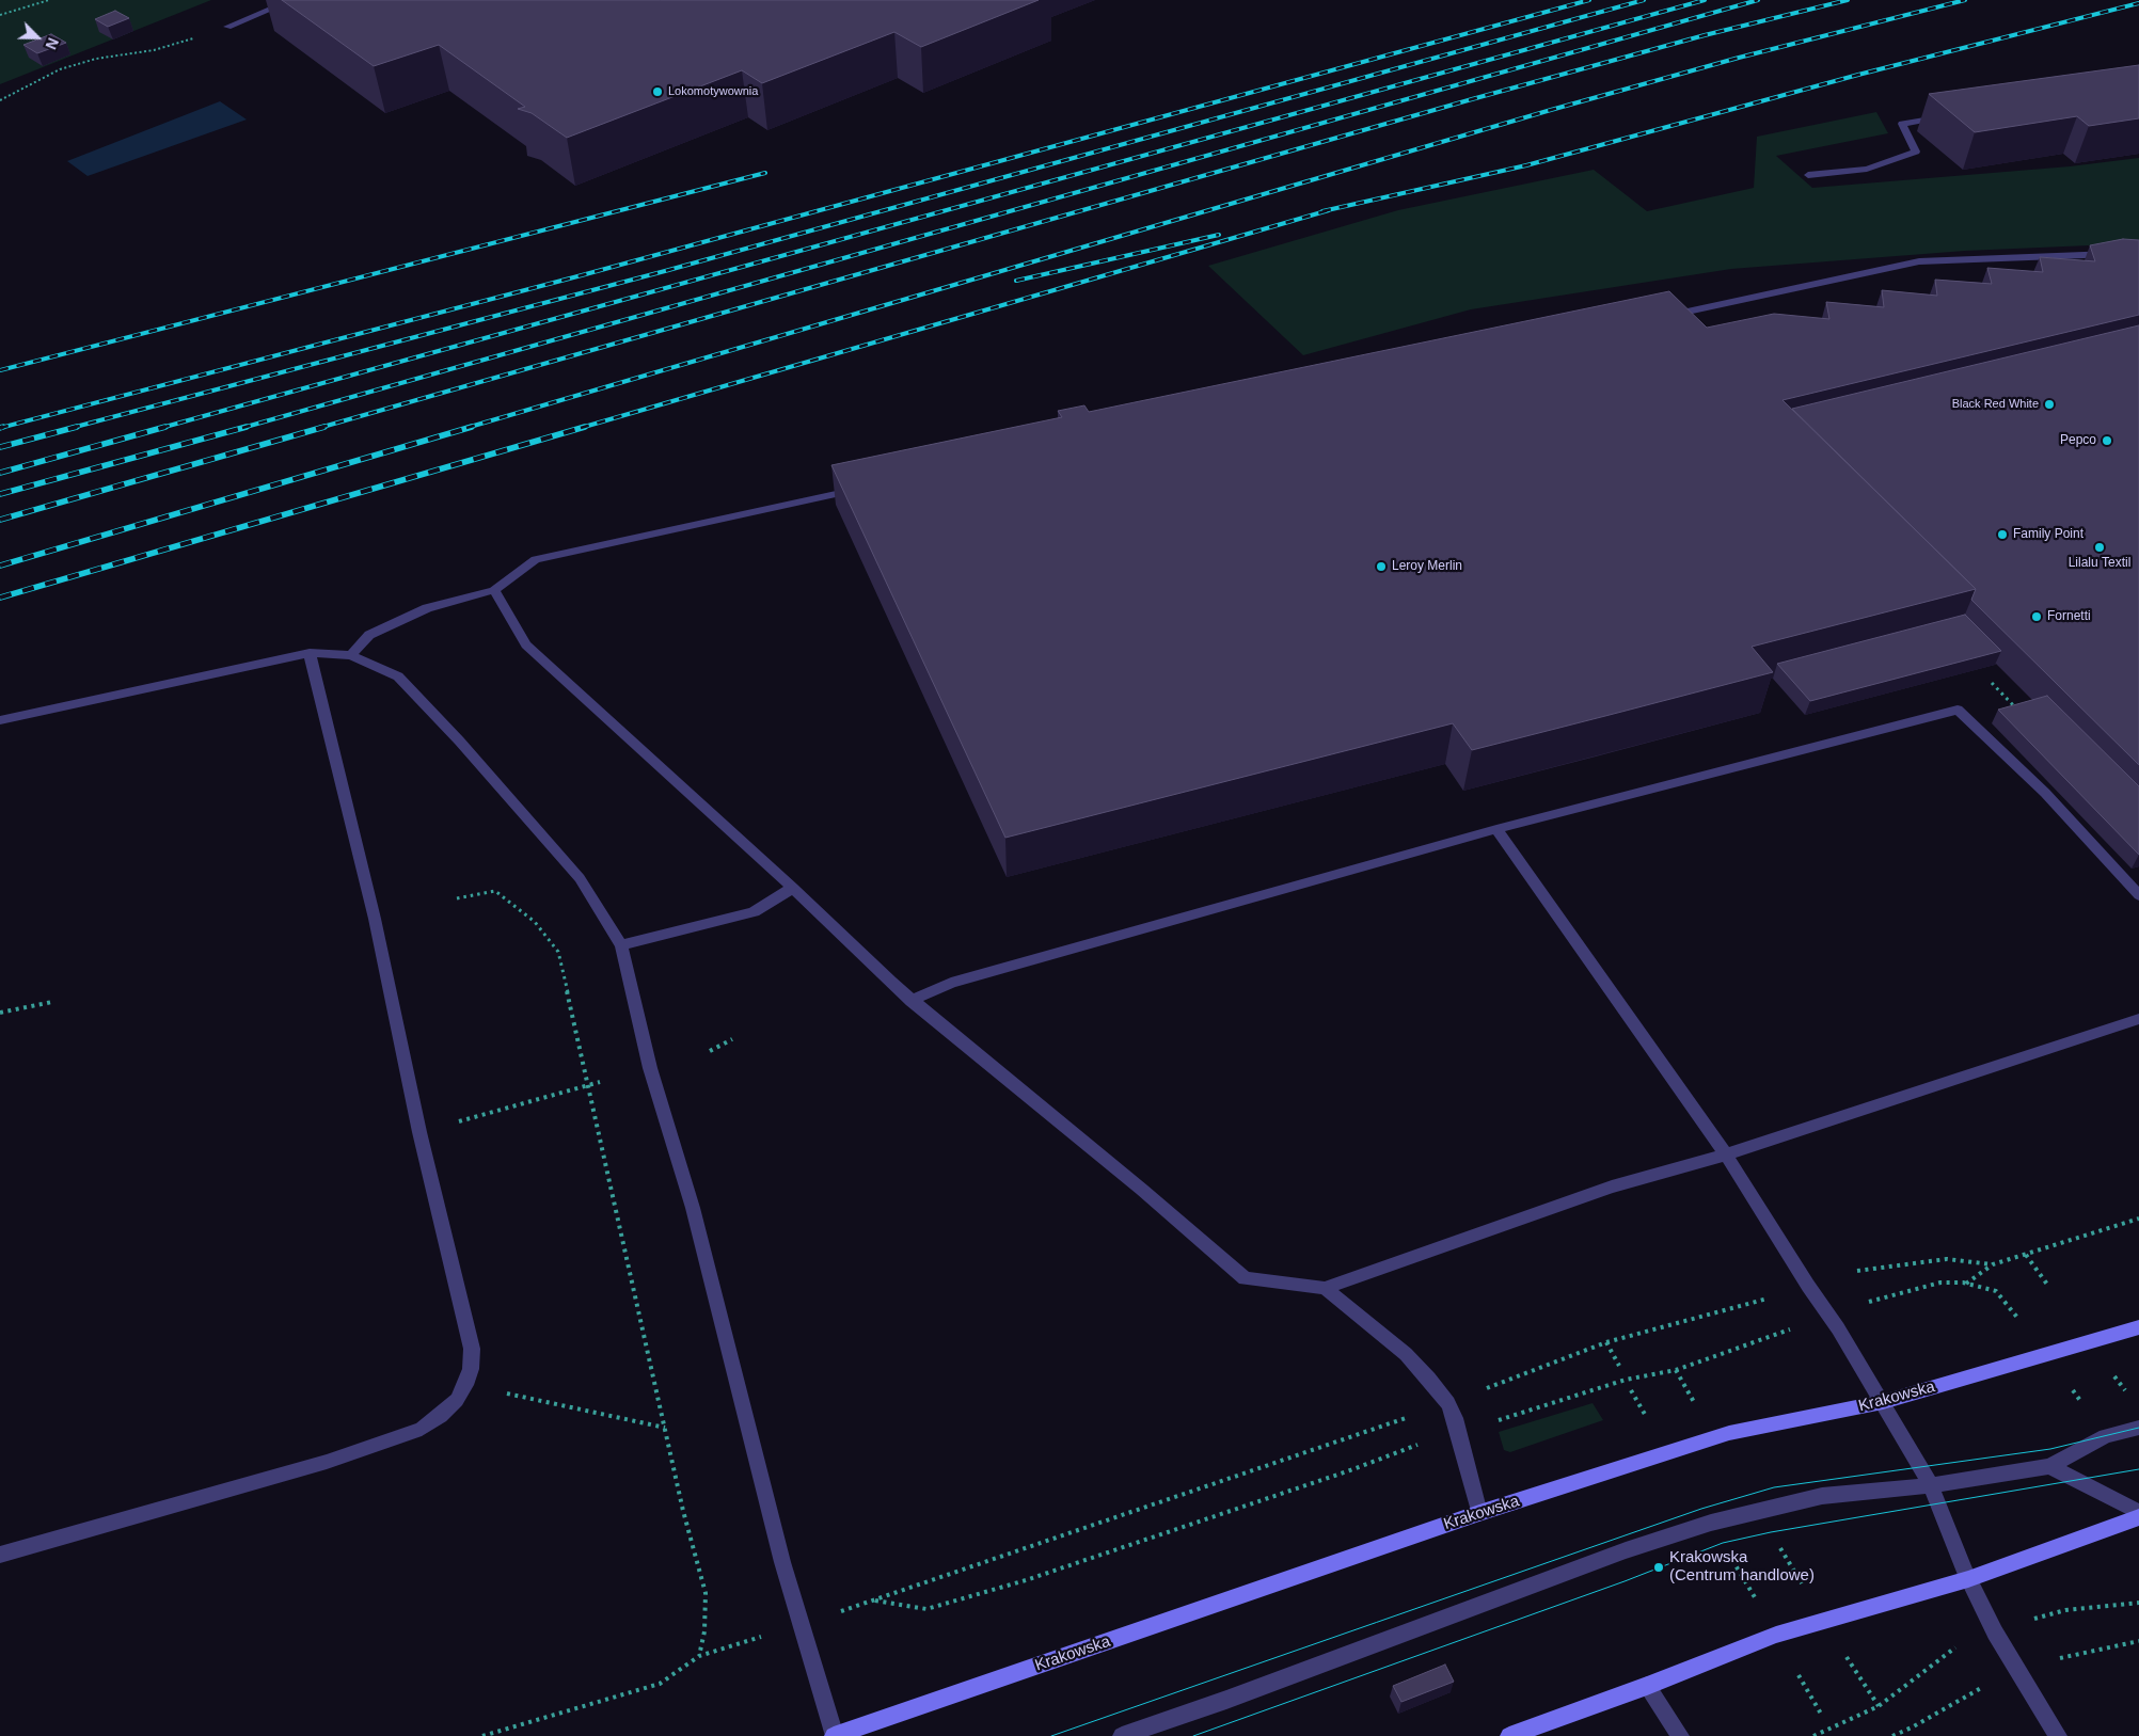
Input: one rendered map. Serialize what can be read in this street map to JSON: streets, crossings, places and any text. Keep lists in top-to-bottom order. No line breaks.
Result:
{"streets":{"main road":["Krakowska"]},"places":["Lokomotywownia","Black Red White","Pepco","Family Point","Lilalu Textil","Leroy Merlin","Fornetti","Krakowska (Centrum handlowe)"],"north":"bottom right"}
